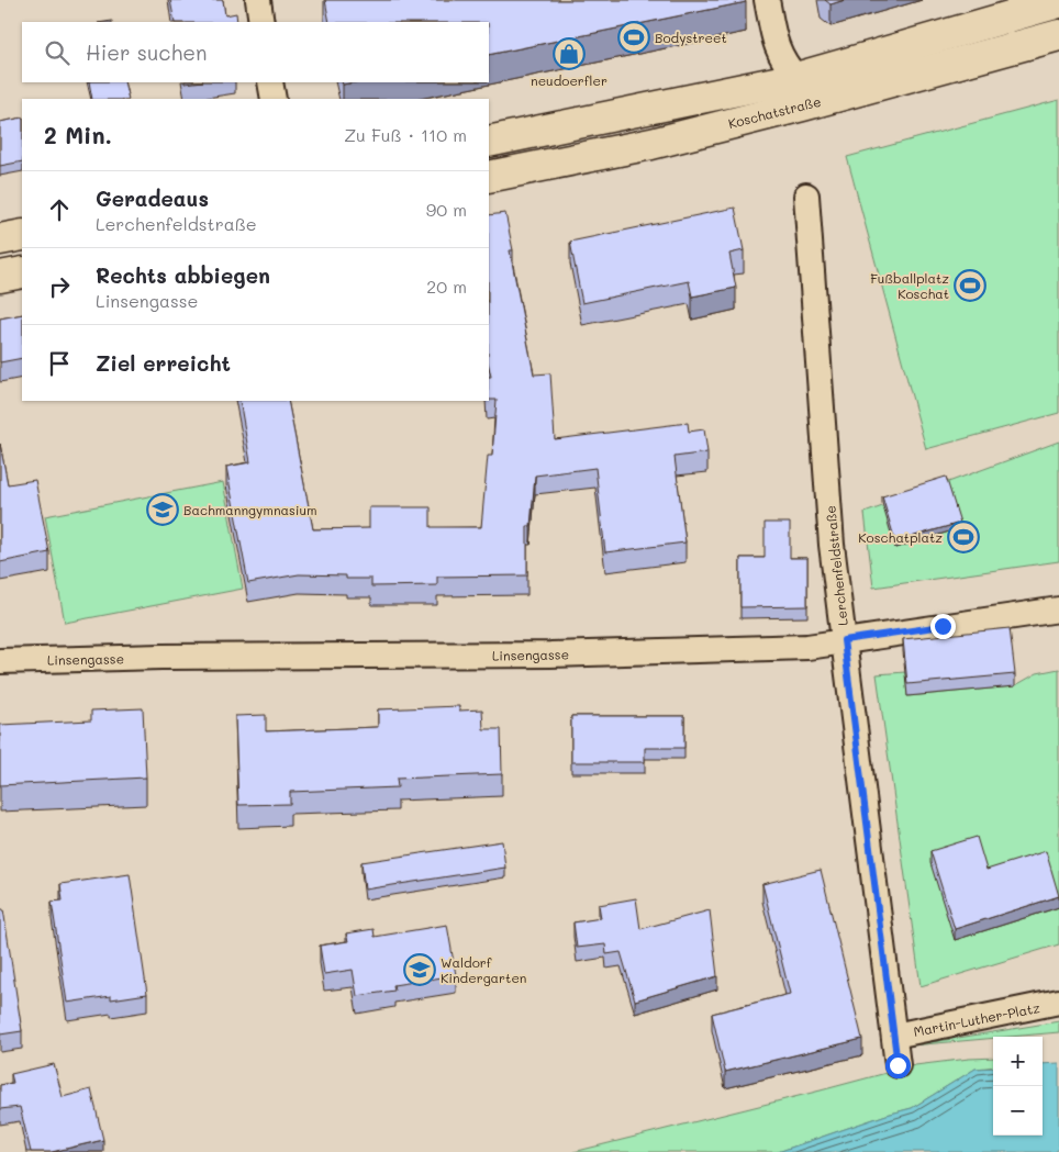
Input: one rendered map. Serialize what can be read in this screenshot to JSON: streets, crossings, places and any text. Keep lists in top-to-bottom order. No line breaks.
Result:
{"streets":{"main road":["Koschatstraße"],"street":["Lerchenfeldstraße","Linsengasse","Martin-Luther-Platz"]},"crossings":[["Lerchenfeldstraße","Linsengasse"],["Lerchenfeldstraße","Martin-Luther-Platz"]],"places":{"sports":["Bodystreet","Fußballplatz Koschat","Koschatplatz"],"shop":["neudoerfler"],"school or university":["Bachmanngymnasium","Waldorf Kindergarten"]},"page":{"search":"Hier suchen","heading":["2 Min.","Zu Fuß · 110 m"],"list":[["Geradeaus","Lerchenfeldstraße","90 m"],["Rechts abbiegen","Linsengasse","20 m"],"Ziel erreicht"],"map_buttons":["+","−"]}}
